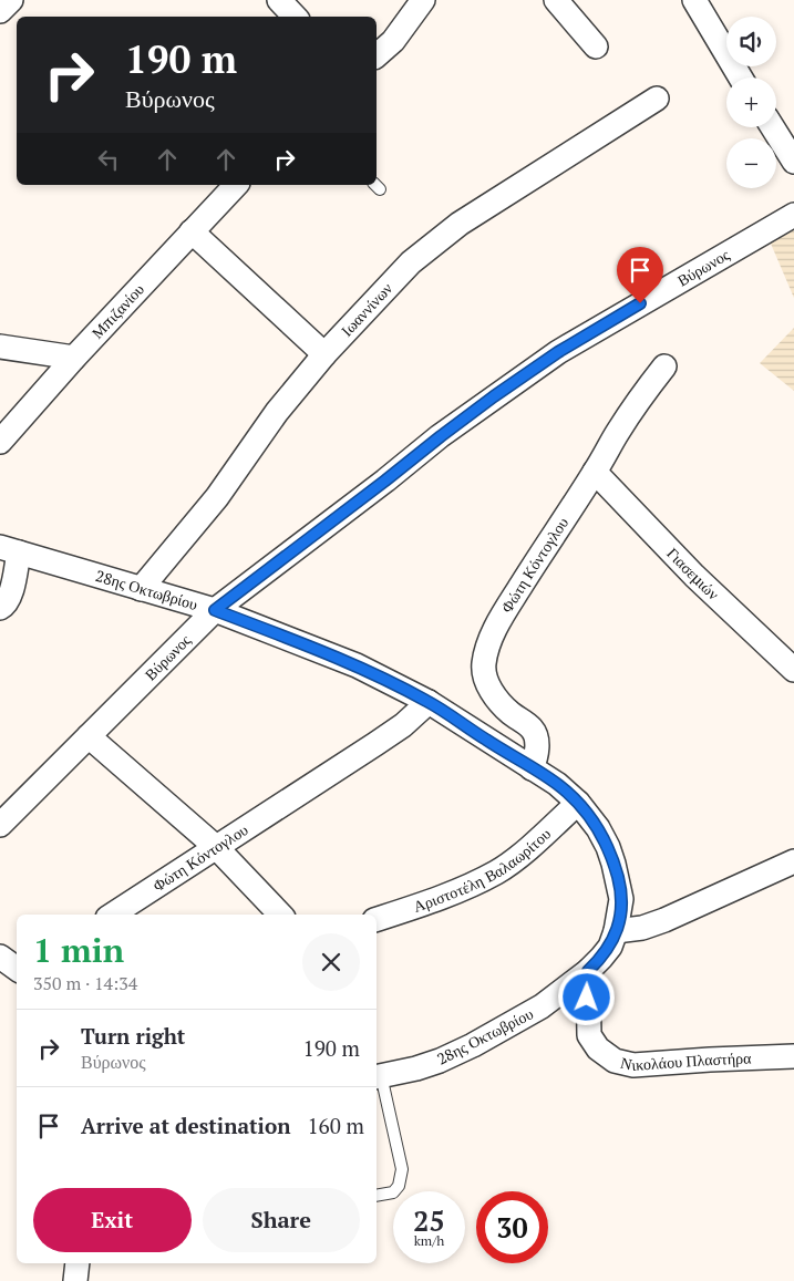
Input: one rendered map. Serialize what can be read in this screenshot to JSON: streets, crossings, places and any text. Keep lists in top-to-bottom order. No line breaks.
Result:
{"streets":{"street":["Βύρωνος","Ιωαννίνων","Μπιζανίου","Φώτη Κόντογλου","Γιασεμιών","28ης Οκτωβρίου","Αριστοτέλη Βαλαωρίτου","Νικολάου Πλαστήρα"]},"crossings":[["Βύρωνος","28ης Οκτωβρίου"],["Ιωαννίνων","28ης Οκτωβρίου"],["Φώτη Κόντογλου","Γιασεμιών"],["Φώτη Κόντογλου","28ης Οκτωβρίου"],["28ης Οκτωβρίου","Αριστοτέλη Βαλαωρίτου"],["28ης Οκτωβρίου","Νικολάου Πλαστήρα"]],"page":{"map_buttons":["+","−"],"turn":["190 m","Βύρωνος"],"heading":["1 min","350 m · 14:34"],"list":[{"name":"Turn right","note":"Βύρωνος","value":"190 m"},{"name":"Arrive at destination","value":"160 m"}],"buttons":["Exit","Share"],"speed":"25 km/h","limit":"30"}}
